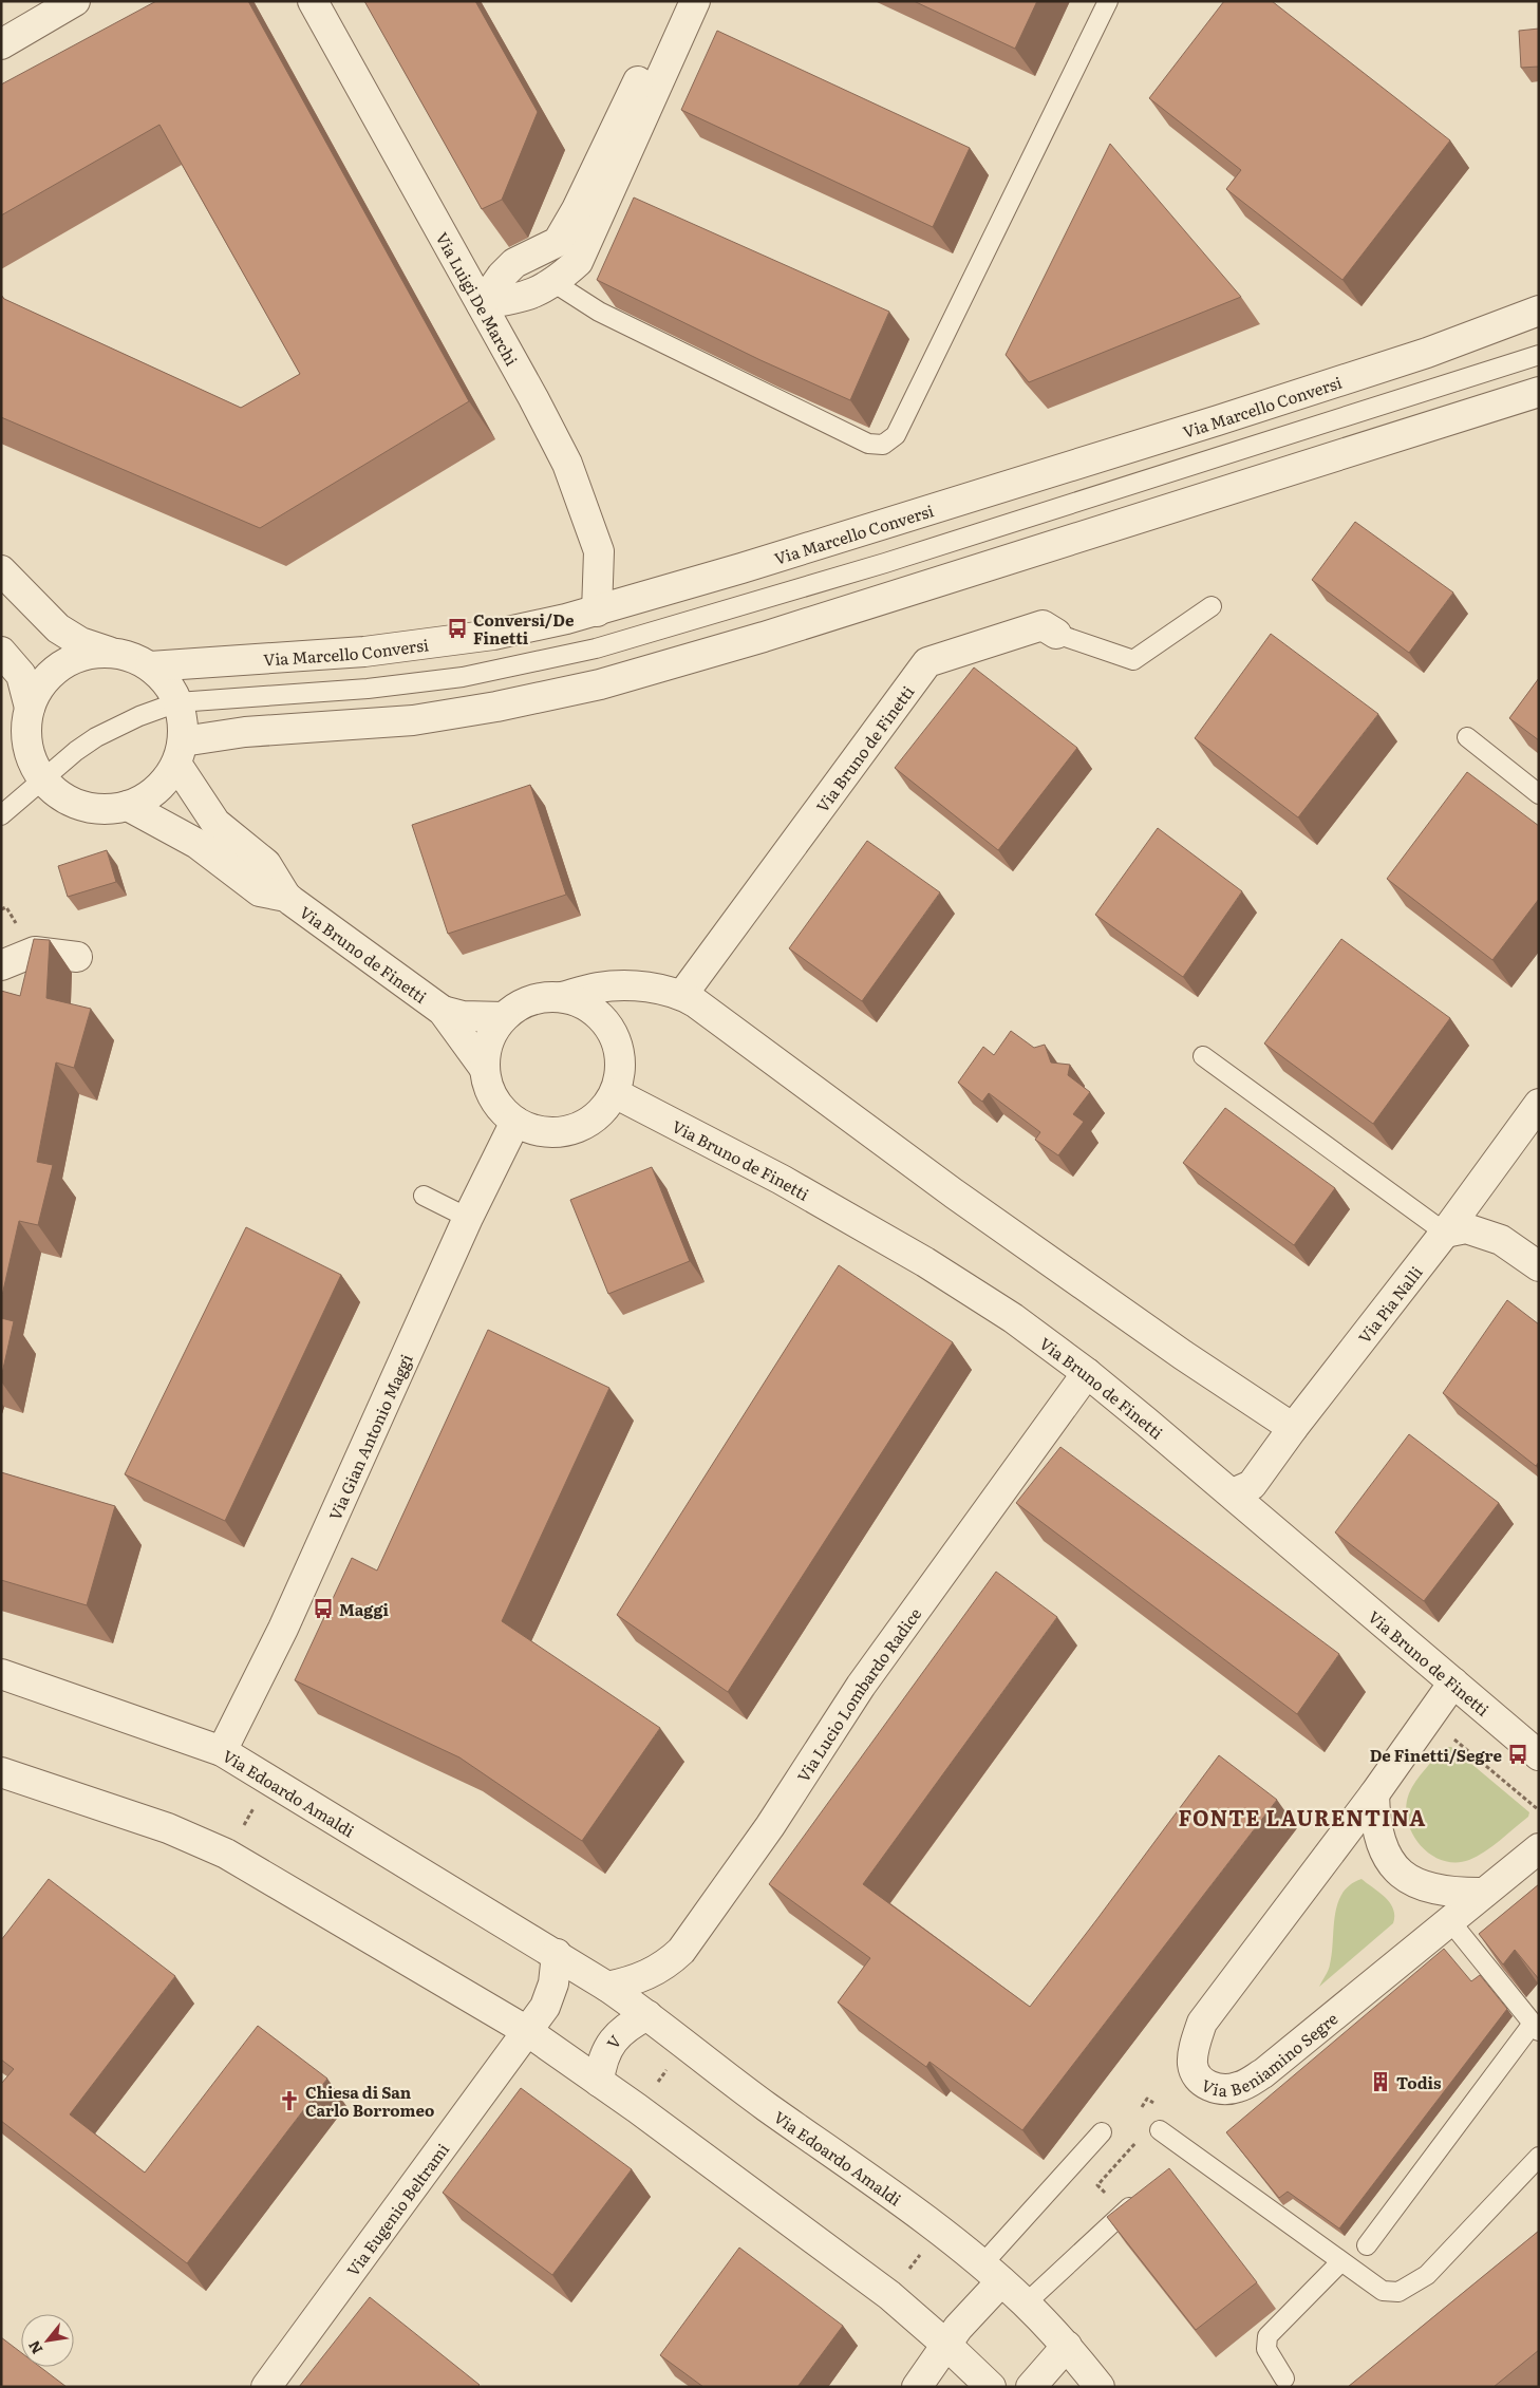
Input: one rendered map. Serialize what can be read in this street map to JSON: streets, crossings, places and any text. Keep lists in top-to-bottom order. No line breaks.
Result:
{"streets":{"street":["Via Luigi De Marchi","Via Marcello Conversi","Via Bruno de Finetti","Via Pia Nalli","Via Gian Antonio Maggi","Via Lucio Lombardo Radice","Via Edoardo Amaldi","V","Via Beniamino Segre","Via Eugenio Beltrami"]},"crossings":[["Via Luigi De Marchi","Via Marcello Conversi"],["Via Bruno de Finetti","Via Pia Nalli"],["Via Bruno de Finetti","Via Gian Antonio Maggi"],["Via Bruno de Finetti","Via Lucio Lombardo Radice"],["Via Bruno de Finetti","Via Beniamino Segre"],["Via Gian Antonio Maggi","Via Edoardo Amaldi"],["Via Lucio Lombardo Radice","Via Edoardo Amaldi"],["Via Edoardo Amaldi","V"]],"districts":["FONTE LAURENTINA"],"places":{"bus stop":["Conversi/De Finetti","Maggi","De Finetti/Segre"],"building":["Todis"],"church":["Chiesa di San Carlo Borromeo"]},"north":"bottom left"}
